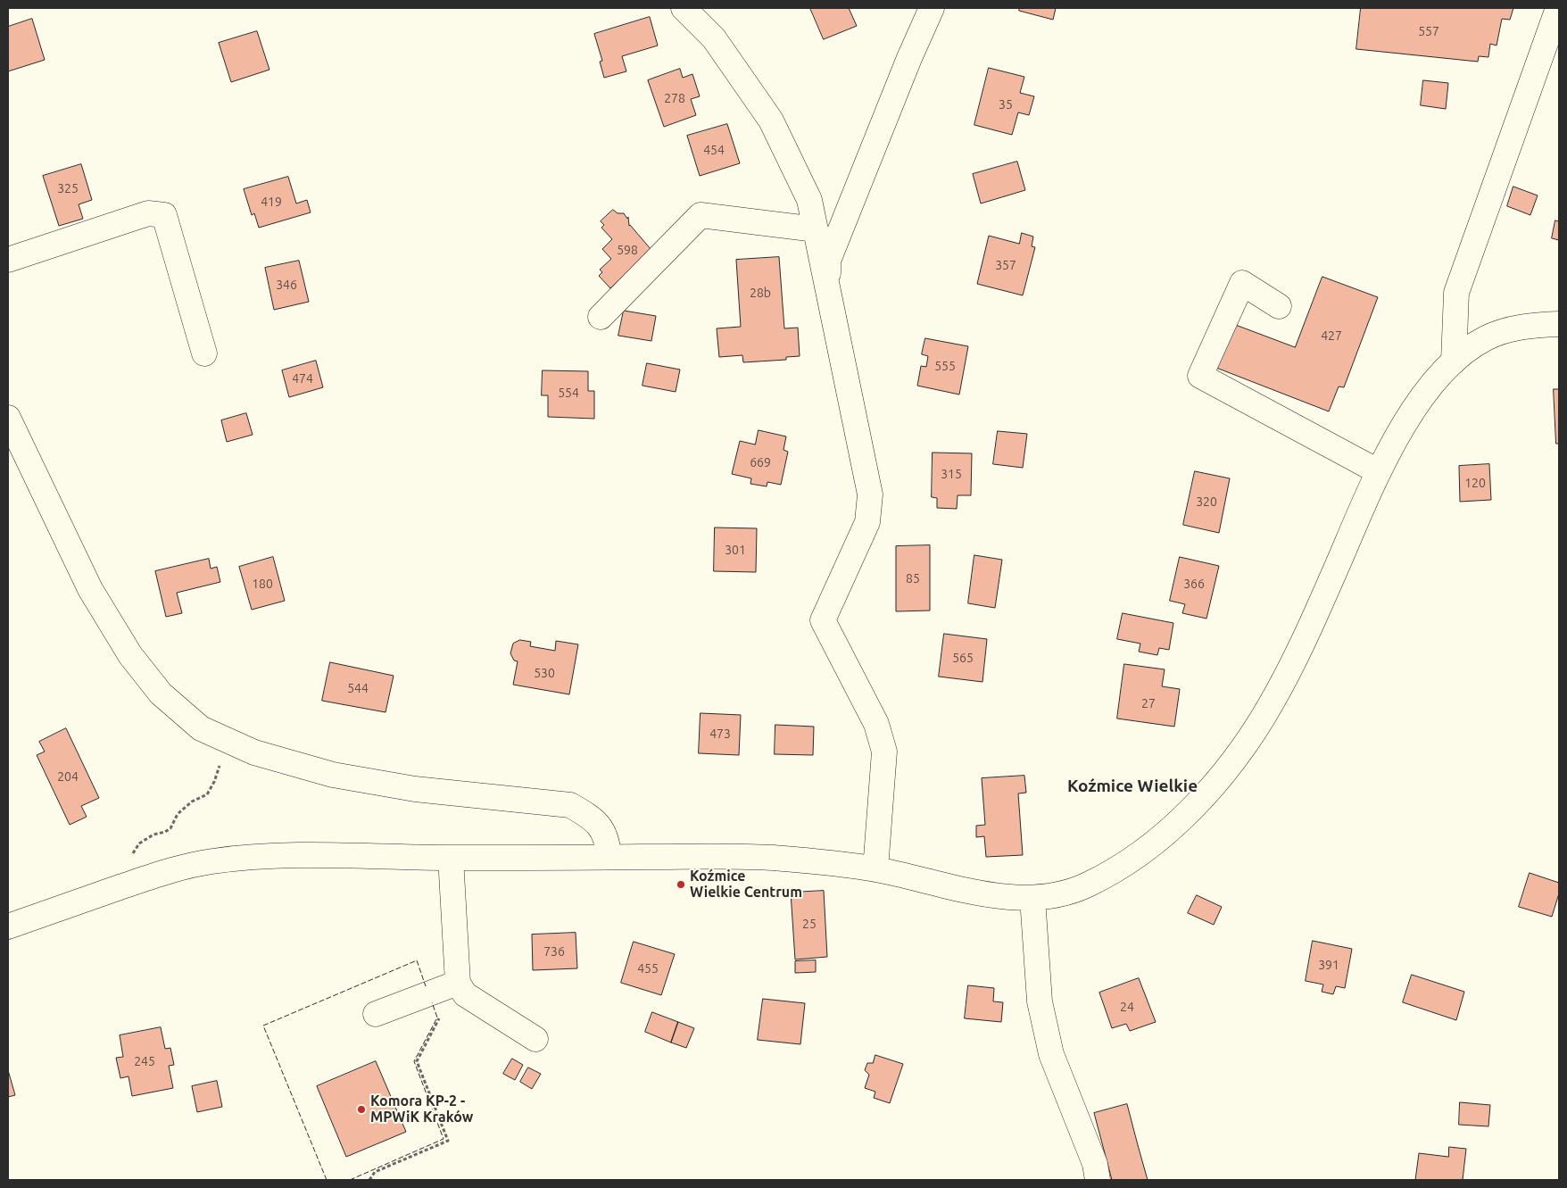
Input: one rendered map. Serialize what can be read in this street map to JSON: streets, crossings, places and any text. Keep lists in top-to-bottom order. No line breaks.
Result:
{"districts":["Koźmice Wielkie"],"places":["Koźmice Wielkie Centrum","Komora KP-2 - MPWiK Kraków"],"house_numbers":["557","278","35","454","325","419","598","357","346","28b","427","555","474","554","669","315","120","320","301","85","180","366","565","530","544","27","473","204","25","736","391","455","24","245"]}
